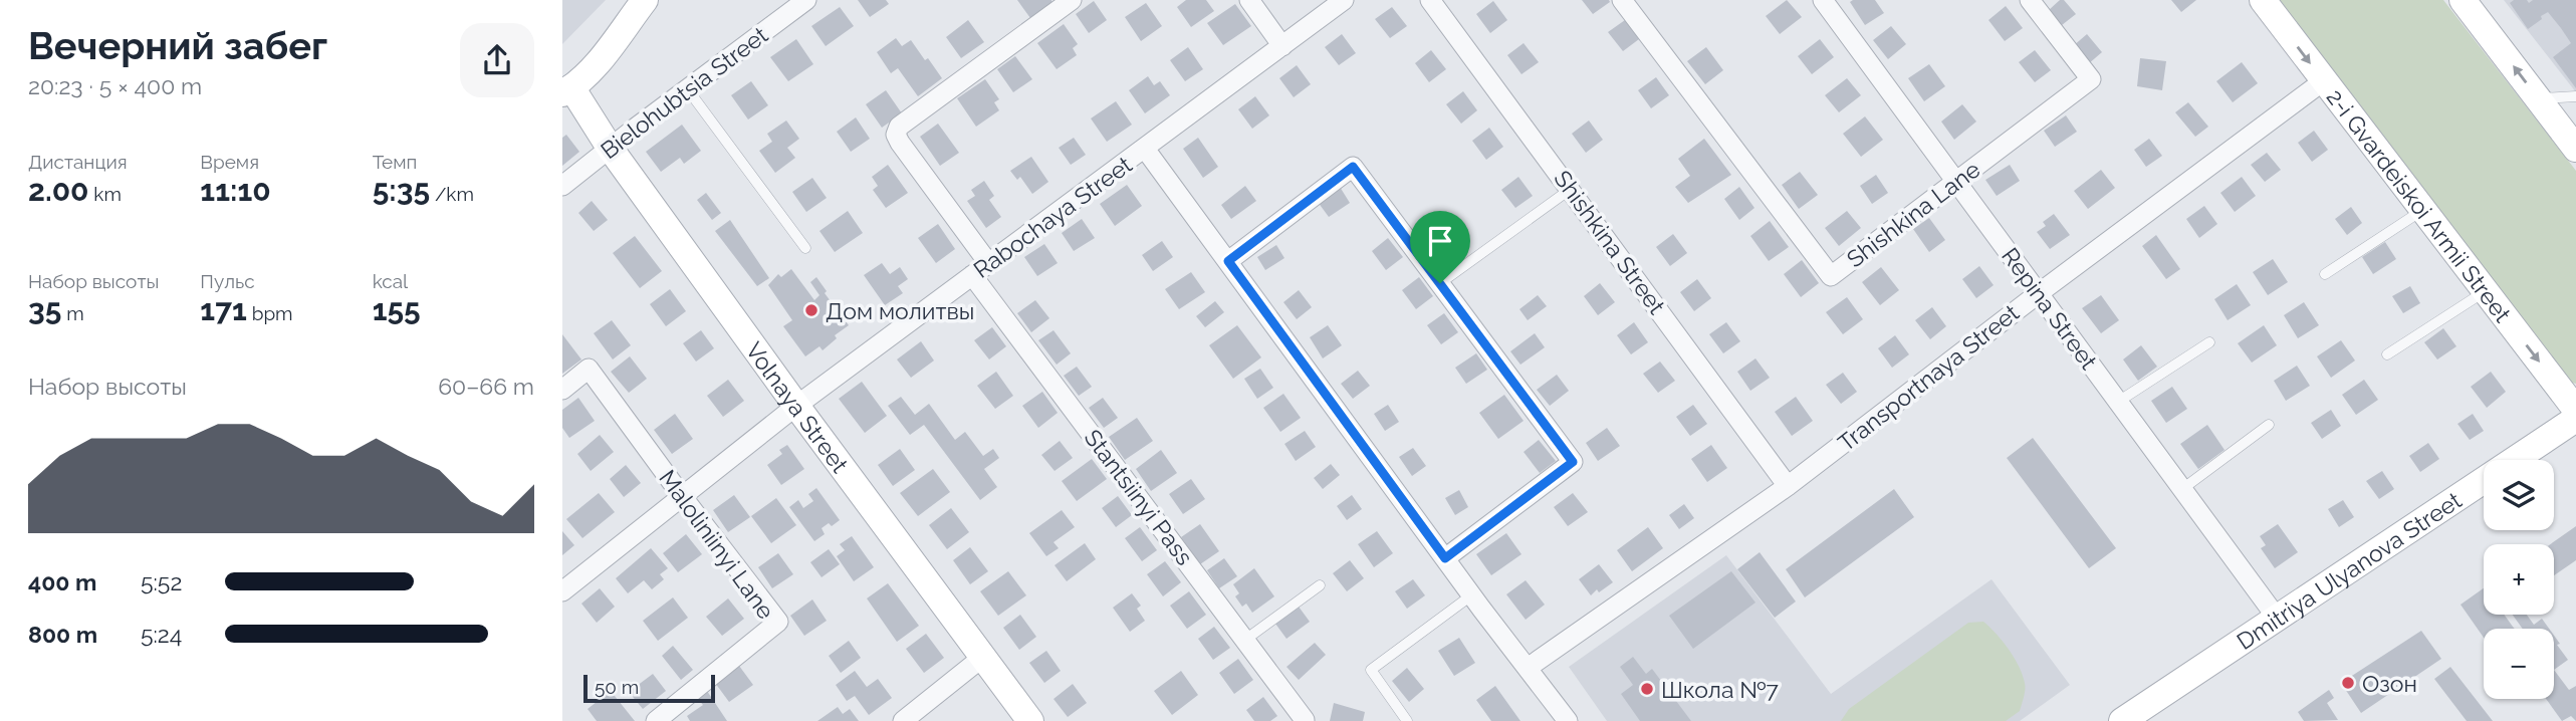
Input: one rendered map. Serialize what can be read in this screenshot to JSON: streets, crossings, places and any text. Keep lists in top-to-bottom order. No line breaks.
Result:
{"streets":{"street":["Bielohubtsia Street","2-i Gvardeiskoi Armii Street","Shishkina Lane","Rabochaya Street","Shishkina Street","Repina Street","Transportnaya Street","Volnaya Street","Stantsiinyi Pass","Maloliniinyi Lane","Dmitriya Ulyanova Street"]},"crossings":[["Bielohubtsia Street","Volnaya Street"],["2-i Gvardeiskoi Armii Street","Transportnaya Street"],["Shishkina Lane","Repina Street"],["Rabochaya Street","Volnaya Street"],["Rabochaya Street","Stantsiinyi Pass"],["Rabochaya Street","Maloliniinyi Lane"],["Shishkina Street","Transportnaya Street"],["Repina Street","Transportnaya Street"],["Repina Street","Dmitriya Ulyanova Street"]],"one_way":["2-i Gvardeiskoi Armii Street"],"places":["Дом молитвы","Озон","Школа №7"],"scale_bar":"50 m","page":{"heading":["Вечерний забег","20:23 · 5 × 400 m"],"stats":[["Дистанция","2.00 km"],["Время","11:10"],["Темп","5:35 /km"],["Набор высоты","35 m"],["Пульс","171 bpm"],["kcal","155"]],"chart":["Набор высоты","60–66 m"],"map_buttons":["+","−"],"list":[{"name":"400 m","note":"5:52"},{"name":"800 m","note":"5:24"}],"scale":"50 m"}}
